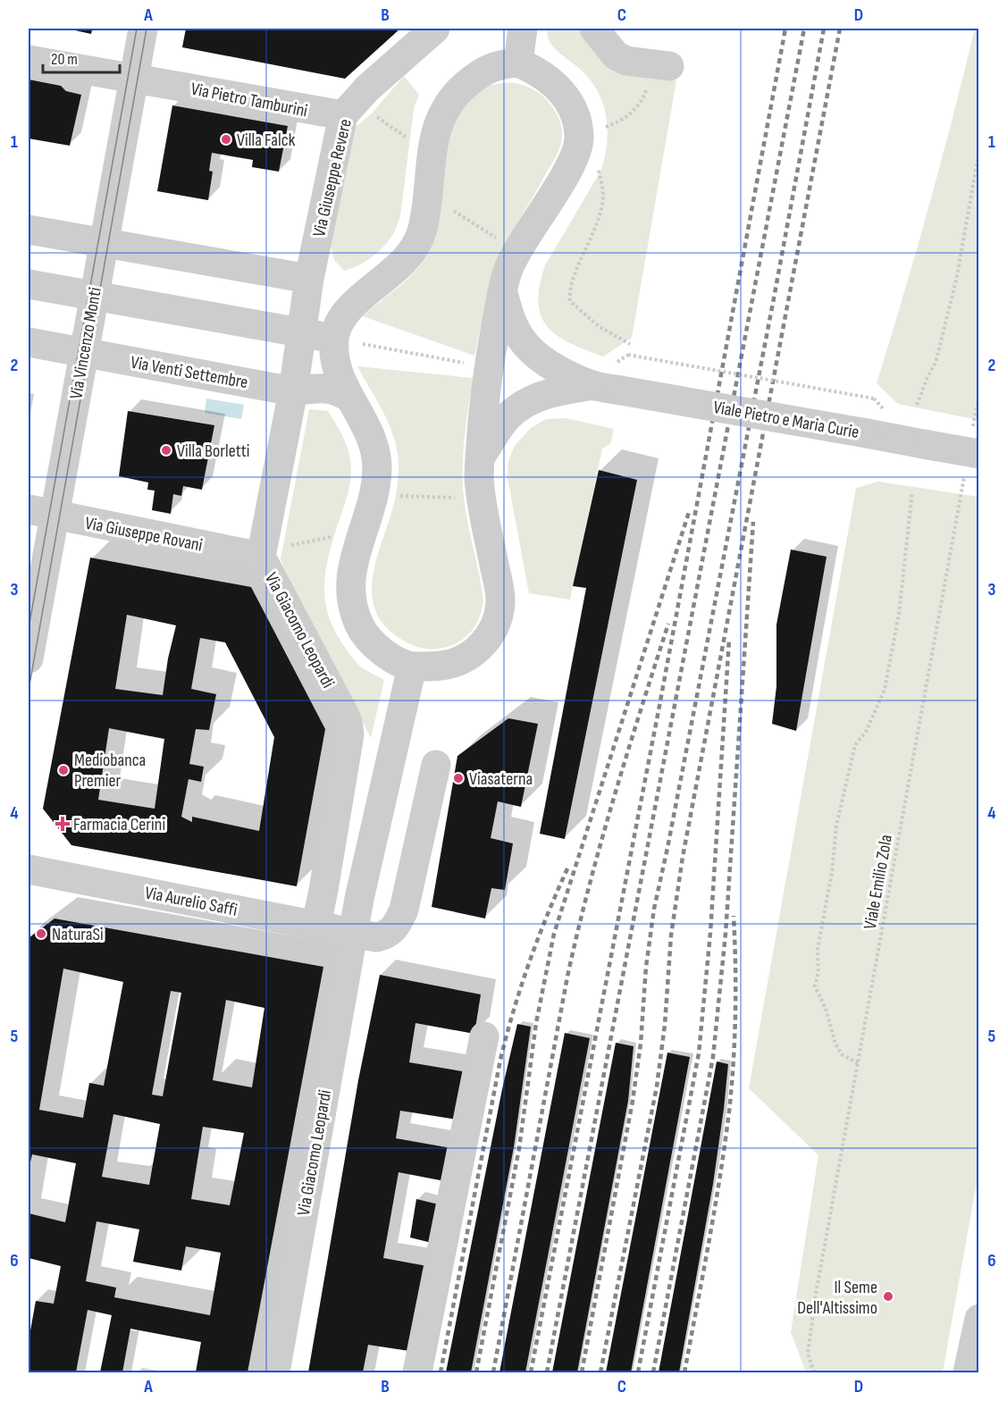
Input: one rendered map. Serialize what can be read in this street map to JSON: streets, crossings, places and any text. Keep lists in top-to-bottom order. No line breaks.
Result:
{"streets":{"street":["Via Pietro Tamburini","Via Giuseppe Revere","Via Vincenzo Monti","Via Venti Settembre","Viale Pietro e Maria Curie","Via Giuseppe Rovani","Via Giacomo Leopardi","Via Aurelio Saffi"],"path":["Viale Emilio Zola"]},"crossings":[["Via Pietro Tamburini","Via Giuseppe Revere"],["Via Pietro Tamburini","Via Vincenzo Monti"],["Via Giuseppe Revere","Via Giacomo Leopardi"],["Via Vincenzo Monti","Via Venti Settembre"],["Via Vincenzo Monti","Via Giuseppe Rovani"],["Via Venti Settembre","Via Giacomo Leopardi"],["Viale Pietro e Maria Curie","Viale Emilio Zola"],["Via Giuseppe Rovani","Via Giacomo Leopardi"],["Via Giacomo Leopardi","Via Aurelio Saffi"]],"places":{"other":["Villa Falck","Villa Borletti","Mediobanca Premier","Viasaterna","NaturaSì","Il Seme Dell'Altissimo"],"health":["Farmacia Cerini"]},"scale_bar":"20 m","grid":{"columns":["A","B","C","D"],"rows":["1","2","3","4","5","6"]}}
